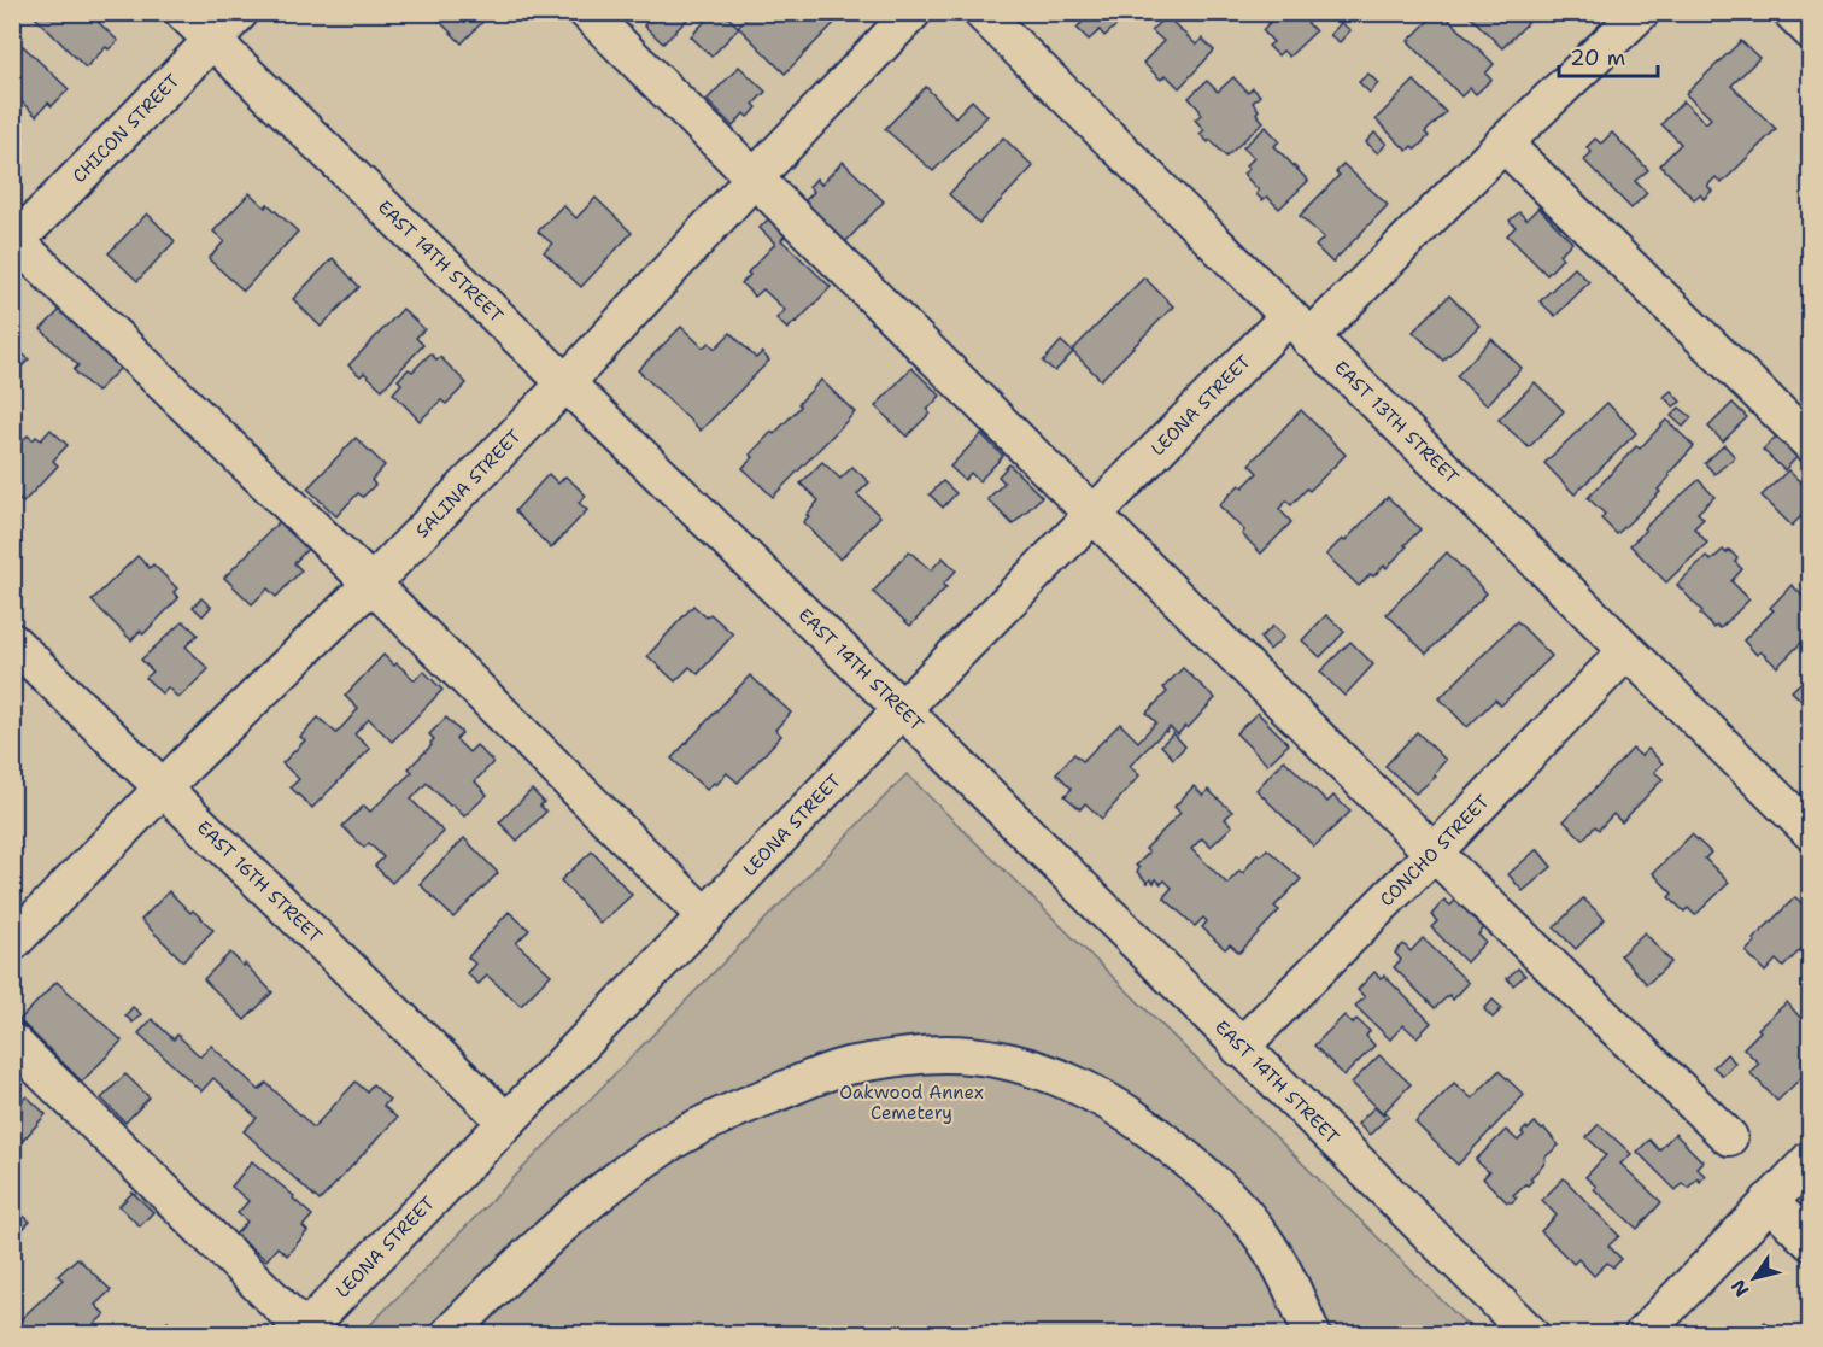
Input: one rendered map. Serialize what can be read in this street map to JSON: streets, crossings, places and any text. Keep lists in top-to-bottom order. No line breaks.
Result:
{"streets":{"street":["CHICON STREET","EAST 14TH STREET","LEONA STREET","EAST 13TH STREET","SALINA STREET","CONCHO STREET","EAST 16TH STREET"]},"crossings":[["CHICON STREET","EAST 14TH STREET"],["EAST 14TH STREET","LEONA STREET"],["EAST 14TH STREET","SALINA STREET"],["EAST 14TH STREET","CONCHO STREET"],["LEONA STREET","EAST 13TH STREET"],["LEONA STREET","EAST 16TH STREET"],["EAST 13TH STREET","CONCHO STREET"],["SALINA STREET","EAST 16TH STREET"]],"parks":["Oakwood Annex Cemetery"],"scale_bar":"20 m","north":"bottom left"}
